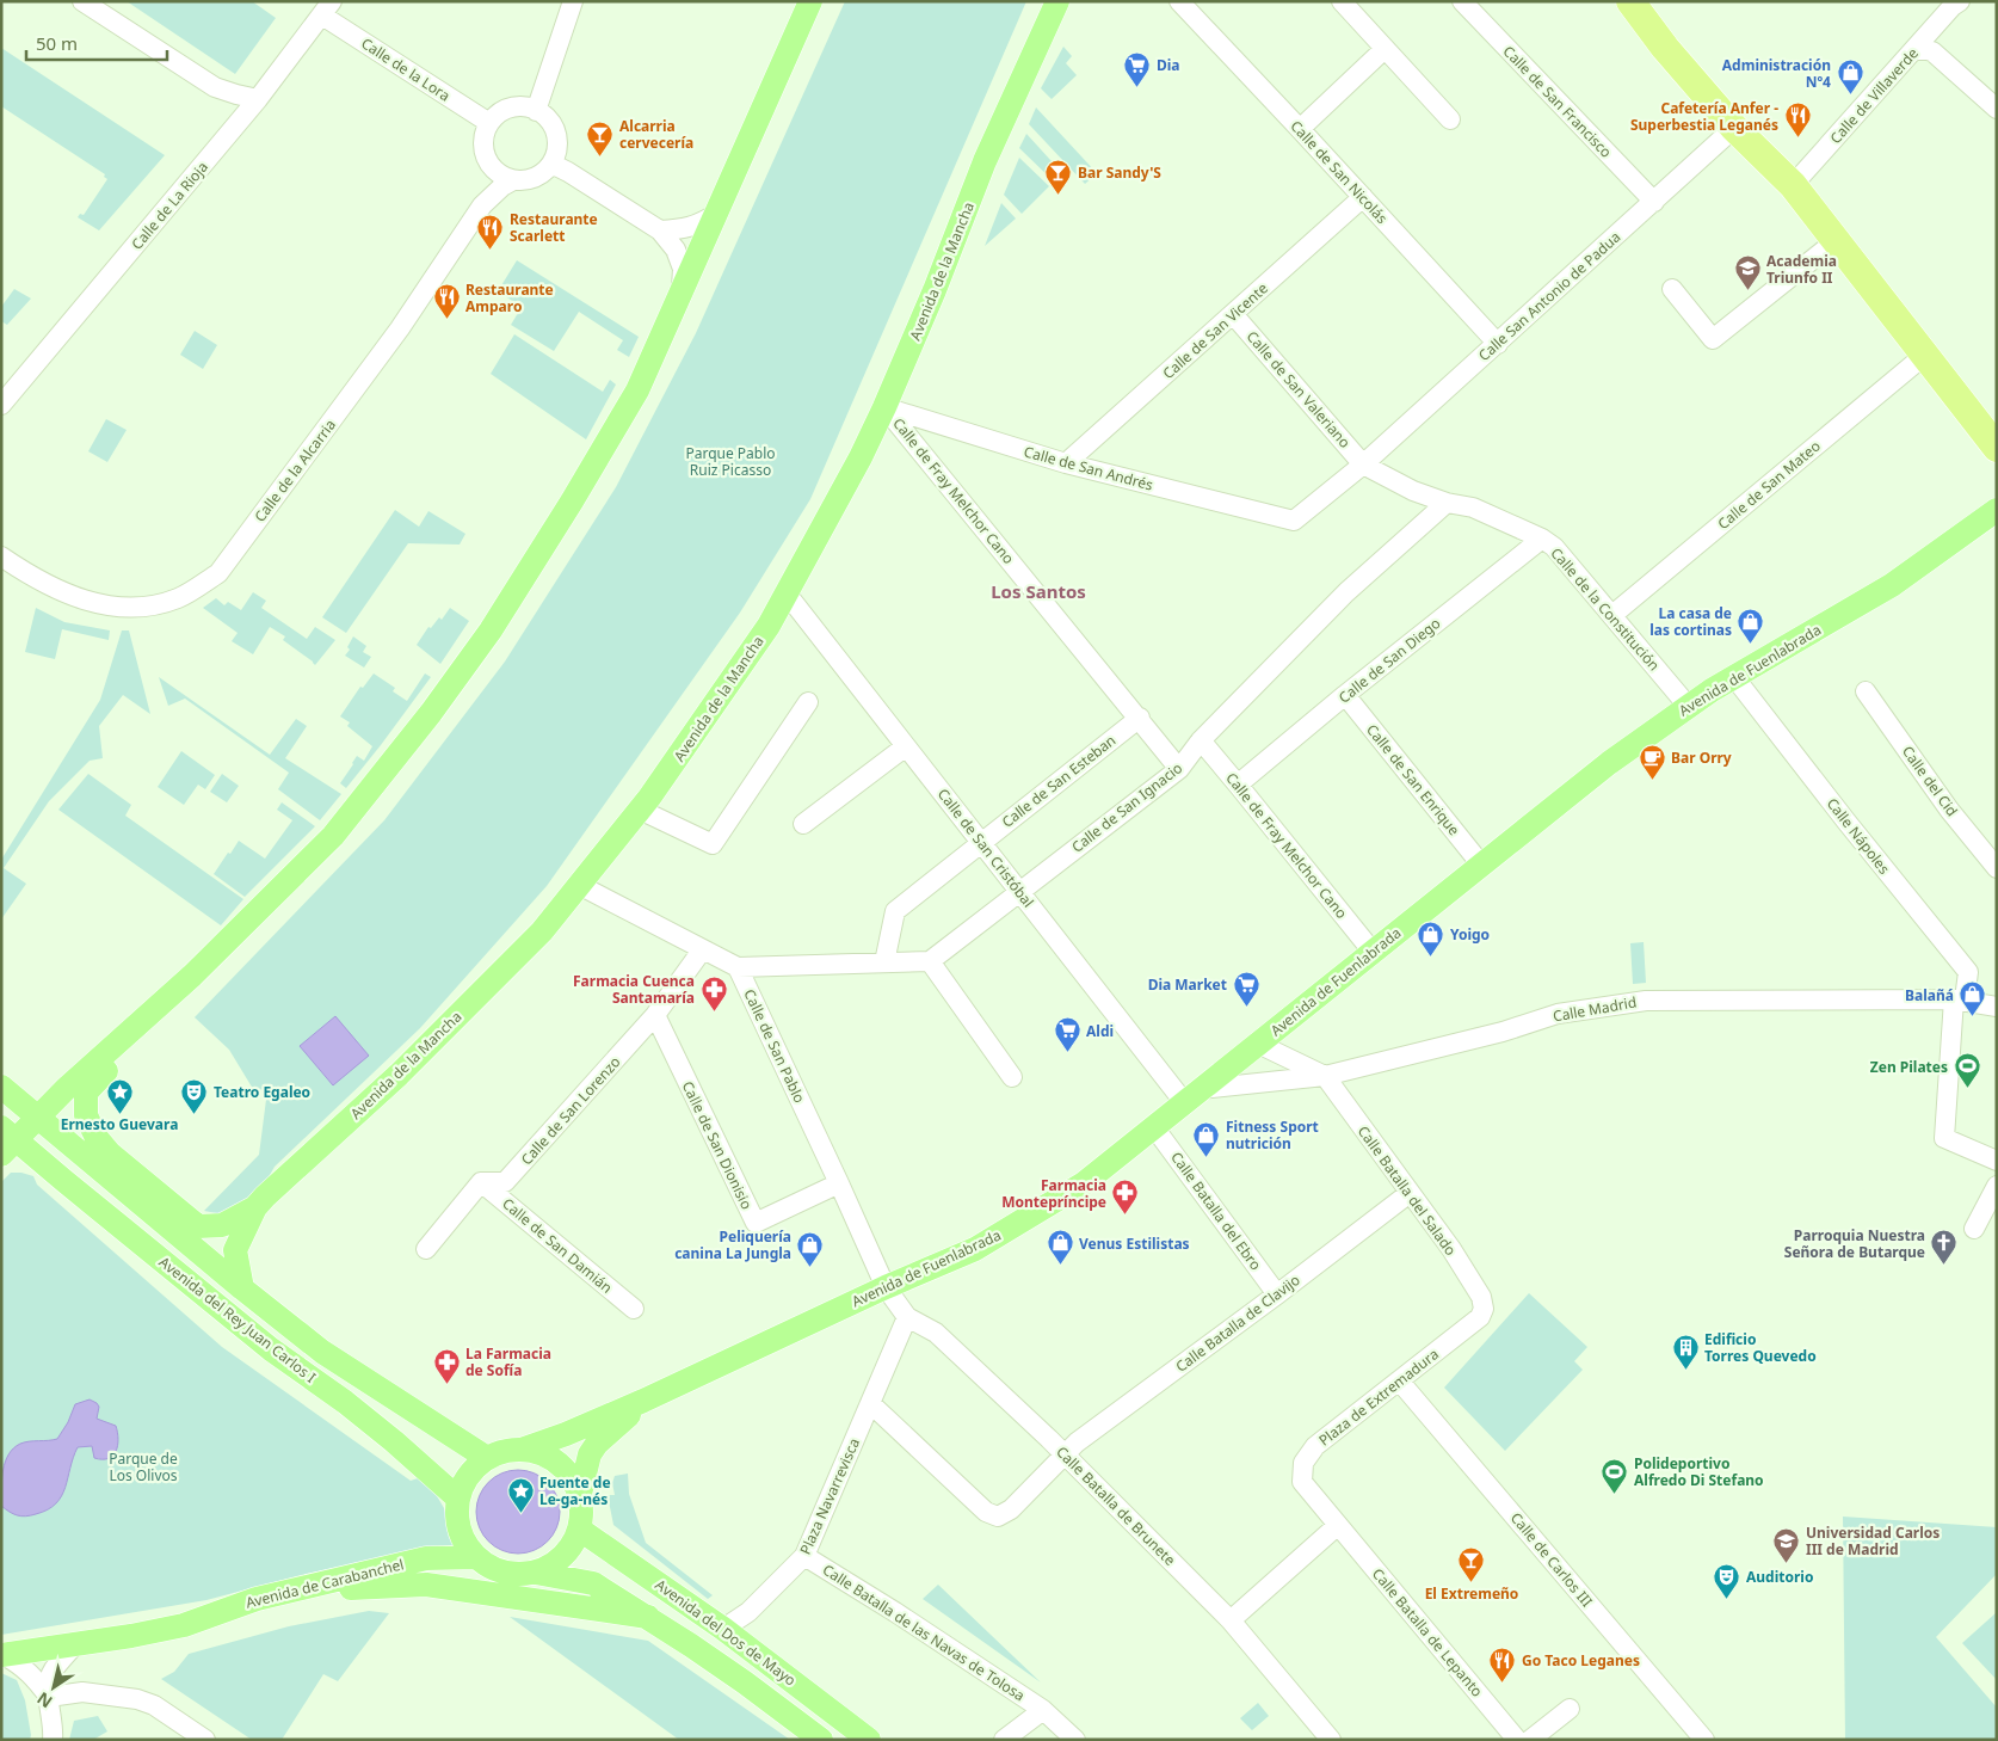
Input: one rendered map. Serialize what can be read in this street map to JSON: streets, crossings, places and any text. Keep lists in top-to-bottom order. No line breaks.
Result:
{"streets":{"main road":["Avenida de la Mancha","Avenida de Fuenlabrada","Avenida del Rey Juan Carlos I","Avenida de Carabanchel","Avenida del Dos de Mayo"],"street":["Calle de la Lora","Calle de Villaverde","Calle de San Francisco","Calle de San Nicolás","Calle de La Rioja","Calle San Antonio de Padua","Calle de San Vicente","Calle de San Valeriano","Calle de San Andrés","Calle de la Alcarria","Calle de San Mateo","Calle de Fray Melchor Cano","Calle de la Constitución","Calle de San Diego","Calle de San Enrique","Calle de San Esteban","Calle del Cid","Calle de San Ignacio","Calle Nápoles","Calle de San Cristóbal","Calle Madrid","Calle de San Pablo","Calle de San Lorenzo","Calle de San Dionisio","Calle Batalla del Salado","Calle Batalla del Ebro","Calle de San Damián","Calle Batalla de Clavijo","Plaza de Extremadura","Plaza Navarrevisca","Calle Batalla de Brunete","Calle de Carlos III","Calle Batalla de las Navas de Tolosa","Calle Batalla de Lepanto"]},"crossings":[["Calle de la Lora","Calle de La Rioja"],["Calle de la Lora","Calle de la Alcarria"],["Calle de San Francisco","Calle San Antonio de Padua"],["Calle de San Nicolás","Calle San Antonio de Padua"],["Calle de San Nicolás","Calle de San Vicente"],["Avenida de la Mancha","Calle de San Andrés"],["Avenida de la Mancha","Calle de Fray Melchor Cano"],["Avenida de la Mancha","Calle de San Cristóbal"],["Avenida de la Mancha","Avenida del Rey Juan Carlos I"],["Calle San Antonio de Padua","Calle de San Valeriano"],["Calle San Antonio de Padua","Calle de San Andrés"],["Calle San Antonio de Padua","Calle de la Constitución"],["Calle de San Vicente","Calle de San Valeriano"],["Calle de San Vicente","Calle de San Andrés"],["Calle de San Valeriano","Calle de San Andrés"],["Calle de San Valeriano","Calle de la Constitución"],["Calle de San Andrés","Calle de Fray Melchor Cano"],["Calle de San Andrés","Calle de la Constitución"],["Calle de San Mateo","Calle de la Constitución"],["Calle de Fray Melchor Cano","Calle de San Diego"],["Calle de Fray Melchor Cano","Avenida de Fuenlabrada"],["Calle de Fray Melchor Cano","Calle de San Esteban"],["Calle de Fray Melchor Cano","Calle de San Ignacio"],["Calle de la Constitución","Calle de San Diego"],["Calle de la Constitución","Avenida de Fuenlabrada"],["Calle de la Constitución","Calle de San Ignacio"],["Calle de San Diego","Calle de San Enrique"],["Avenida de Fuenlabrada","Calle de San Enrique"],["Avenida de Fuenlabrada","Calle Nápoles"],["Avenida de Fuenlabrada","Calle de San Cristóbal"],["Avenida de Fuenlabrada","Calle Madrid"],["Avenida de Fuenlabrada","Calle de San Pablo"],["Avenida de Fuenlabrada","Calle Batalla del Ebro"],["Avenida de Fuenlabrada","Avenida del Rey Juan Carlos I"],["Avenida de Fuenlabrada","Calle Batalla de Brunete"],["Avenida de Fuenlabrada","Avenida de Carabanchel"],["Avenida de Fuenlabrada","Avenida del Dos de Mayo"],["Calle de San Esteban","Calle de San Cristóbal"],["Calle de San Ignacio","Calle de San Cristóbal"],["Calle Nápoles","Calle Madrid"],["Calle de San Cristóbal","Calle Madrid"],["Calle Madrid","Calle Batalla del Salado"],["Calle de San Pablo","Calle de San Dionisio"],["Calle de San Pablo","Calle Batalla de Brunete"],["Calle de San Lorenzo","Calle de San Dionisio"],["Calle de San Lorenzo","Calle de San Damián"],["Calle Batalla del Salado","Calle Batalla de Clavijo"],["Calle Batalla del Salado","Plaza de Extremadura"],["Calle Batalla del Ebro","Calle Batalla de Clavijo"],["Avenida del Rey Juan Carlos I","Avenida de Carabanchel"],["Avenida del Rey Juan Carlos I","Avenida del Dos de Mayo"],["Calle Batalla de Clavijo","Calle Batalla de Brunete"],["Plaza de Extremadura","Calle de Carlos III"],["Plaza de Extremadura","Calle Batalla de Lepanto"],["Plaza Navarrevisca","Calle Batalla de Brunete"],["Plaza Navarrevisca","Avenida del Dos de Mayo"],["Plaza Navarrevisca","Calle Batalla de las Navas de Tolosa"],["Avenida de Carabanchel","Avenida del Dos de Mayo"]],"districts":["Los Santos"],"parks":["Parque Pablo Ruiz Picasso","Parque de Los Olivos"],"places":{"supermarket":["Dia","Dia Market","Aldi"],"shop":["Administración Nº4","La casa de las cortinas","Yoigo","Balañá","Fitness Sport nutrición","Venus Estilistas","Peliquería canina La Jungla"],"restaurant":["Cafetería Anfer - Superbestia Leganés","Restaurante Scarlett","Restaurante Amparo","Go Taco Leganes"],"bar":["Alcarria cervecería","Bar Sandy'S","El Extremeño"],"school or university":["Academia Triunfo II","Universidad Carlos III de Madrid"],"cafe":["Bar Orry"],"pharmacy":["Farmacia Cuenca Santamaría","Farmacia Montepríncipe","La Farmacia de Sofía"],"sports":["Zen Pilates","Polideportivo Alfredo Di Stefano"],"place":["Ernesto Guevara","Fuente de Le-ga-nés"],"theatre":["Teatro Egaleo","Auditorio"],"church":["Parroquia Nuestra Señora de Butarque"],"building":["Edificio Torres Quevedo"]},"scale_bar":"50 m","north":"bottom left"}
